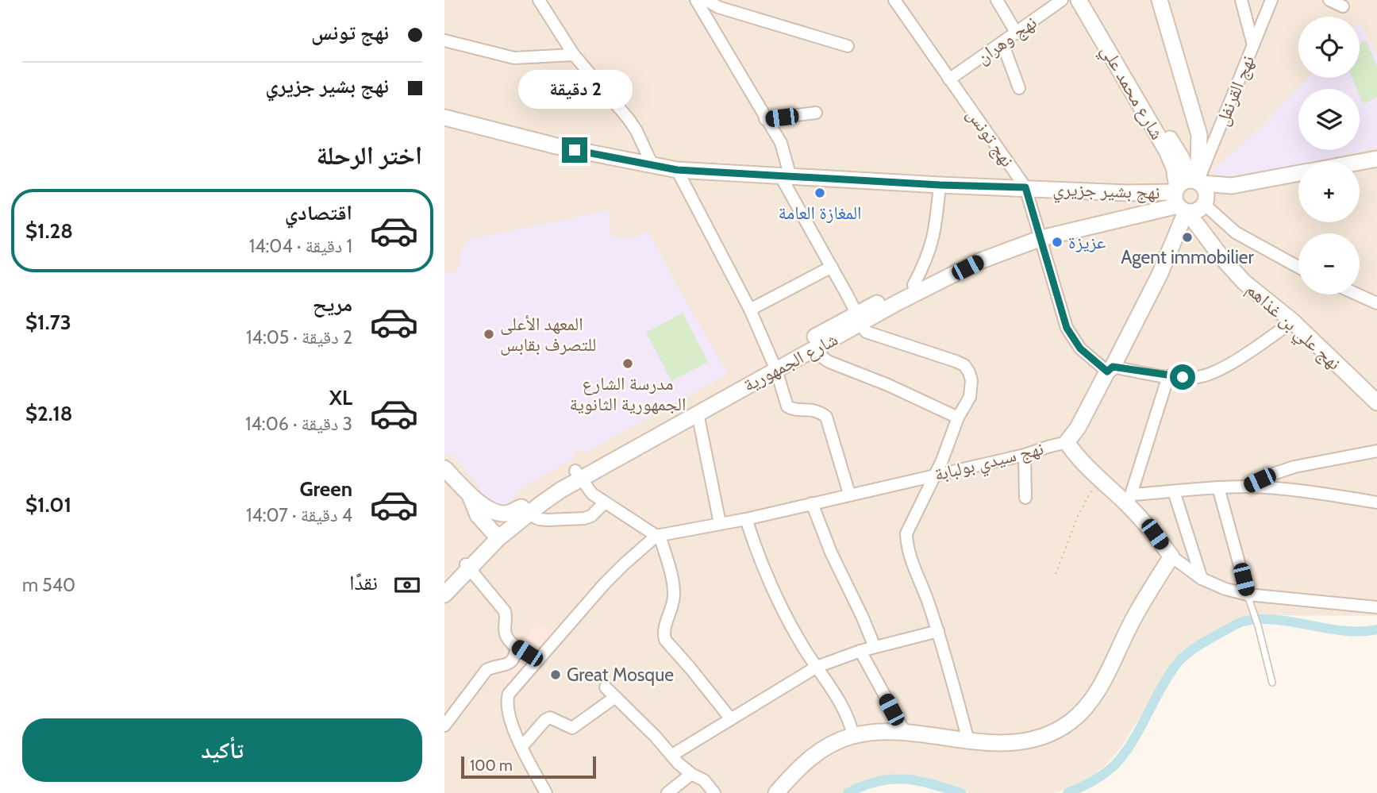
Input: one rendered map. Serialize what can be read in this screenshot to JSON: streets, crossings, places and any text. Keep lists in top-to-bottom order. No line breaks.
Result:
{"streets":{"street":["نهج وهران","نهج القرنفل","شارع محمد علي","نهج تونس","نهج بشير جزيري","نهج علي بن غذاهم","شارع الجمهورية","نهج سيدي بولبابة"]},"crossings":[["نهج وهران","نهج تونس"],["نهج القرنفل","شارع محمد علي"],["نهج القرنفل","نهج بشير جزيري"],["نهج القرنفل","نهج علي بن غذاهم"],["نهج القرنفل","شارع الجمهورية"],["نهج القرنفل","نهج سيدي بولبابة"],["شارع محمد علي","نهج بشير جزيري"],["شارع محمد علي","نهج علي بن غذاهم"],["شارع محمد علي","شارع الجمهورية"],["شارع محمد علي","نهج سيدي بولبابة"],["نهج تونس","نهج بشير جزيري"],["نهج تونس","شارع الجمهورية"],["نهج تونس","نهج سيدي بولبابة"],["نهج بشير جزيري","نهج علي بن غذاهم"],["نهج بشير جزيري","شارع الجمهورية"],["نهج بشير جزيري","نهج سيدي بولبابة"],["نهج علي بن غذاهم","شارع الجمهورية"],["نهج علي بن غذاهم","نهج سيدي بولبابة"],["شارع الجمهورية","نهج سيدي بولبابة"]],"places":["المغازة العامة","Agent immobilier","عزيزة","المعهد الأعلى للتصرف بقابس","مدرسة الشارع الجمهورية الثانوية","Great Mosque"],"scale_bar":"100 m","page":{"banner":["نهج تونس","نهج بشير جزيري"],"map_buttons":["+","−"],"bubble":"2 دقيقة","heading":"اختر الرحلة","list":[{"name":"اقتصادي","note":"1 دقيقة · 14:04","value":"$1.28"},{"name":"مريح","note":"2 دقيقة · 14:05","value":"$1.73"},{"name":"XL","note":"3 دقيقة · 14:06","value":"$2.18"},{"name":"Green","note":"4 دقيقة · 14:07","value":"$1.01"}],"pay":["نقدًا","540 m"],"buttons":"تأكيد","scale":"100 m"}}
